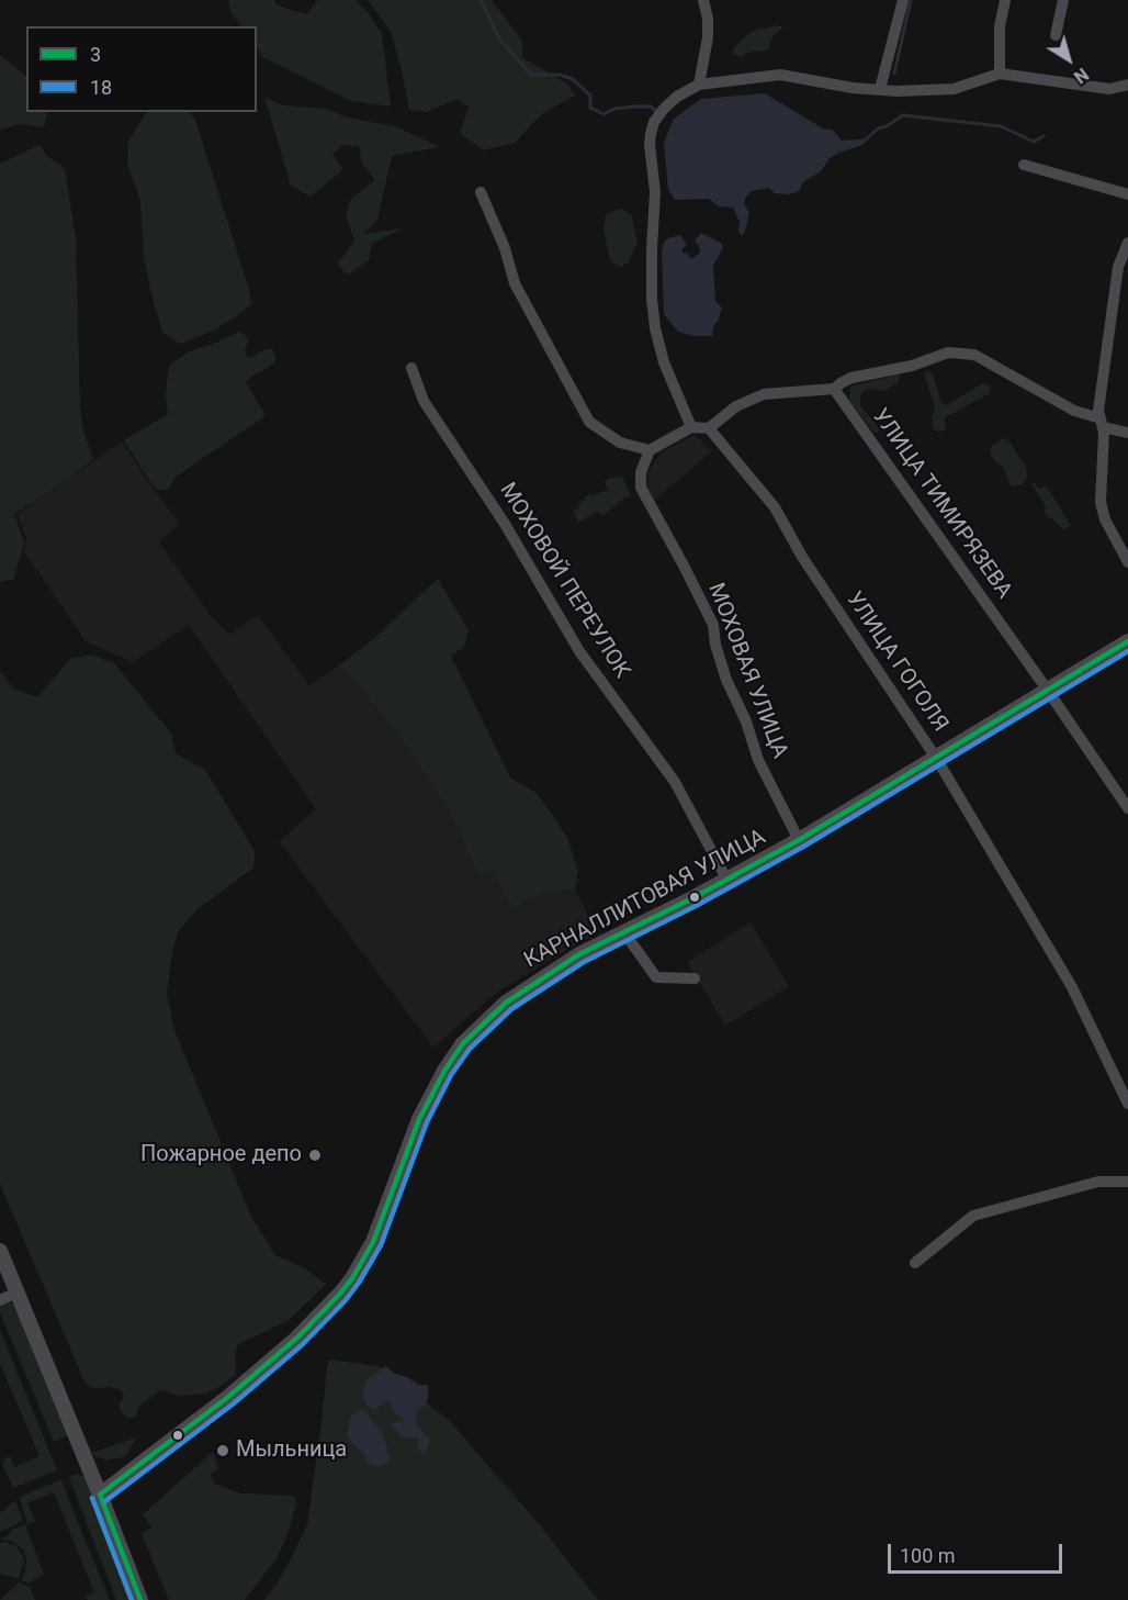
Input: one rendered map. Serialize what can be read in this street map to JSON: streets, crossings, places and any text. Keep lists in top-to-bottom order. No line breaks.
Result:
{"streets":{"street":["УЛИЦА ТИМИРЯЗЕВА","МОХОВОЙ ПЕРЕУЛОК","УЛИЦА ГОГОЛЯ","МОХОВАЯ УЛИЦА","КАРНАЛЛИТОВАЯ УЛИЦА"]},"crossings":[["УЛИЦА ТИМИРЯЗЕВА","КАРНАЛЛИТОВАЯ УЛИЦА"],["МОХОВОЙ ПЕРЕУЛОК","КАРНАЛЛИТОВАЯ УЛИЦА"],["УЛИЦА ГОГОЛЯ","КАРНАЛЛИТОВАЯ УЛИЦА"],["МОХОВАЯ УЛИЦА","КАРНАЛЛИТОВАЯ УЛИЦА"]],"places":["Пожарное депо","Мыльница"],"lines":["transit line 3","transit line 18"],"legend":["3","18"],"scale_bar":"100 m","north":"bottom right"}
